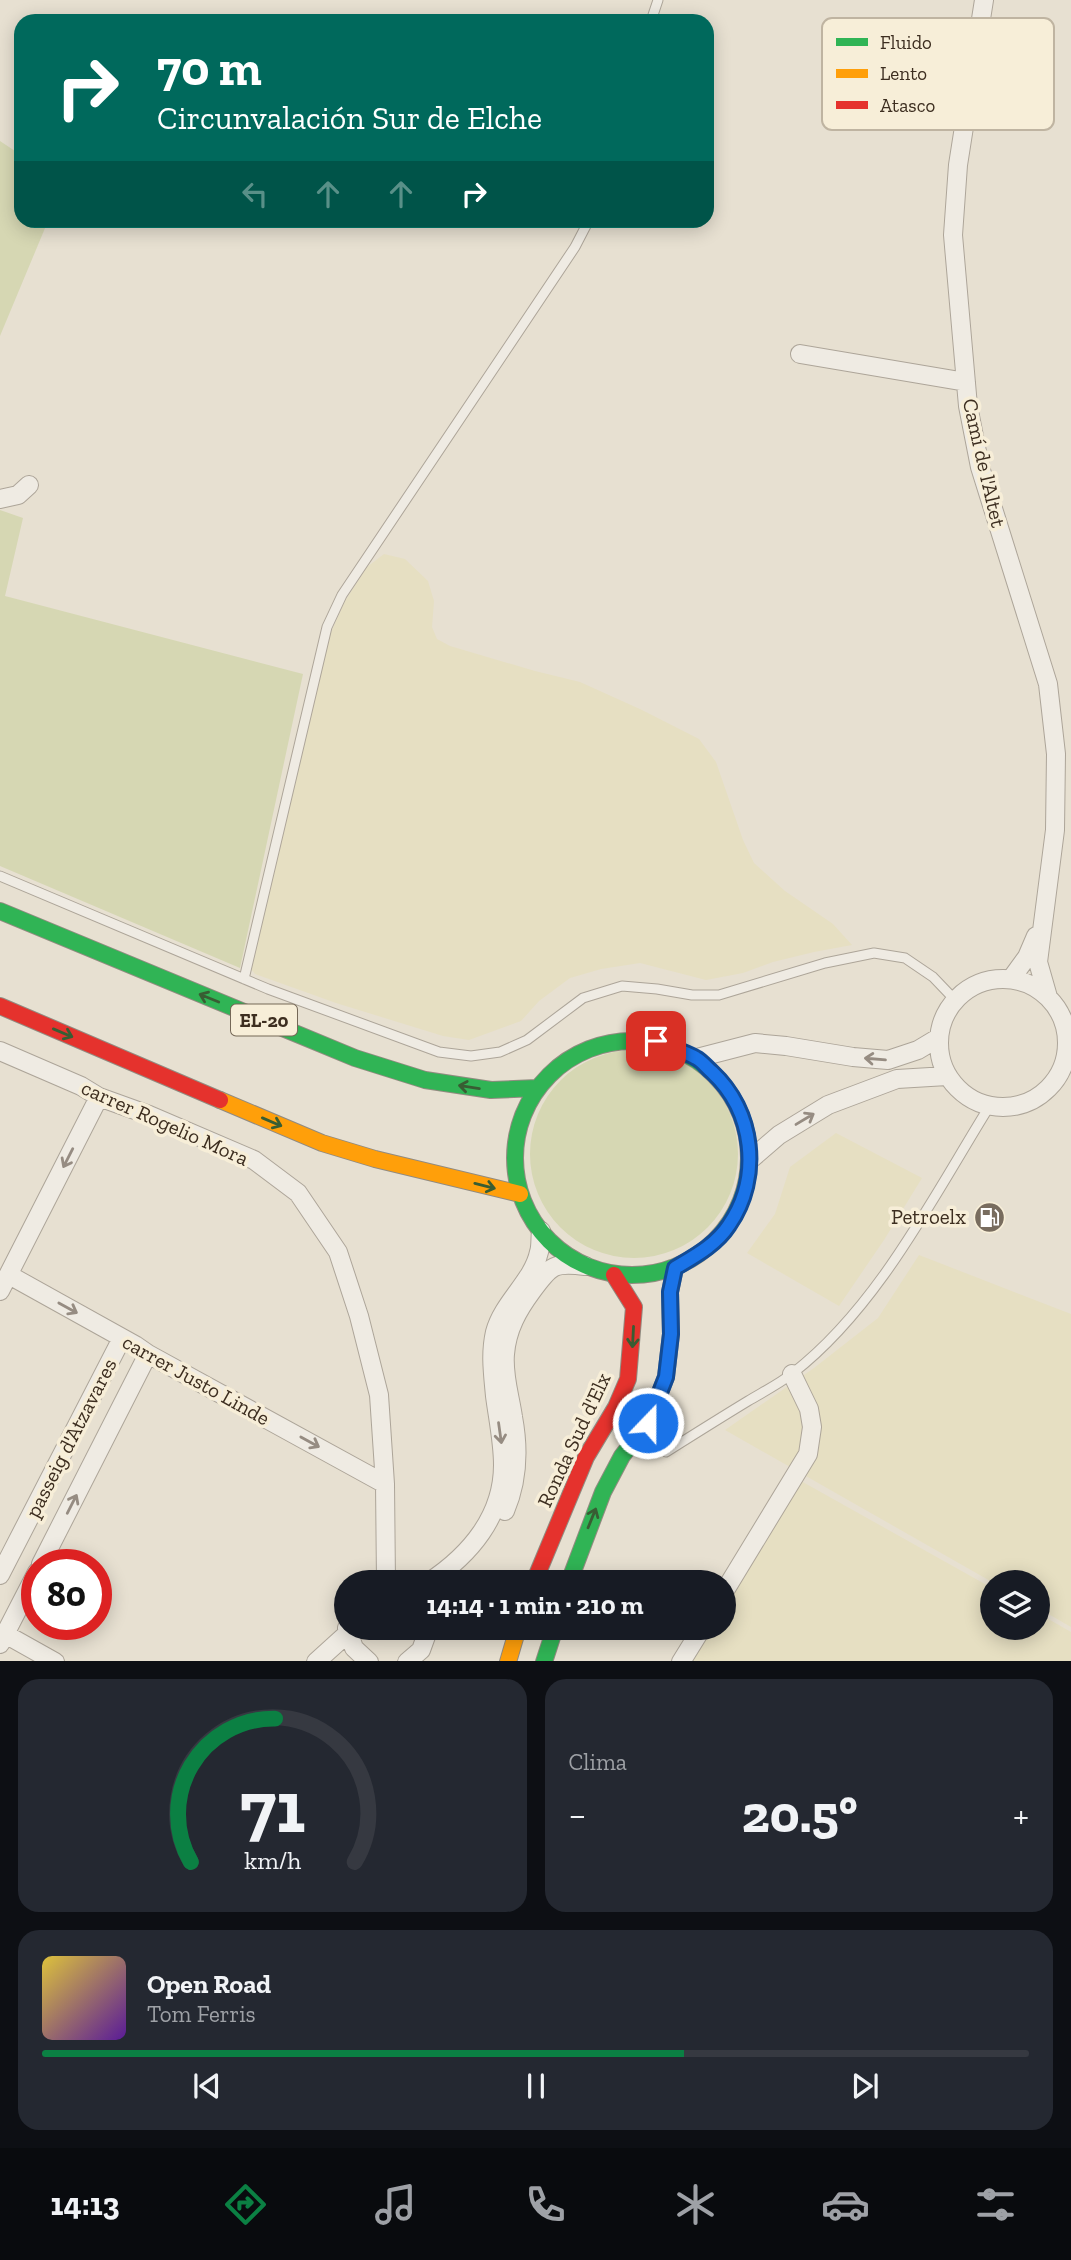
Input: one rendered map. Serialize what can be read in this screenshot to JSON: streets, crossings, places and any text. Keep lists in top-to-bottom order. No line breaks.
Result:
{"streets":{"highway":["EL-20","Ronda Sud d'Elx"],"street":["Camí de l'Altet","carrer Rogelio Mora","carrer Justo Linde","passeig d'Atzavares"]},"crossings":[["EL-20","Ronda Sud d'Elx"],["carrer Rogelio Mora","carrer Justo Linde"],["carrer Justo Linde","passeig d'Atzavares"]],"one_way":["carrer Justo Linde"],"places":{"fuel station":["Petroelx"]},"legend":["Fluido","Lento","Atasco"],"page":{"turn":["70 m","Circunvalación Sur de Elche"],"limit":"80","trip":"14:14 · 1 min · 210 m","tile":"Clima","heat":["−","20.5°","+"],"song":["Open Road","Tom Ferris"],"tabs":"14:13","gauge":["71","km/h"]}}
